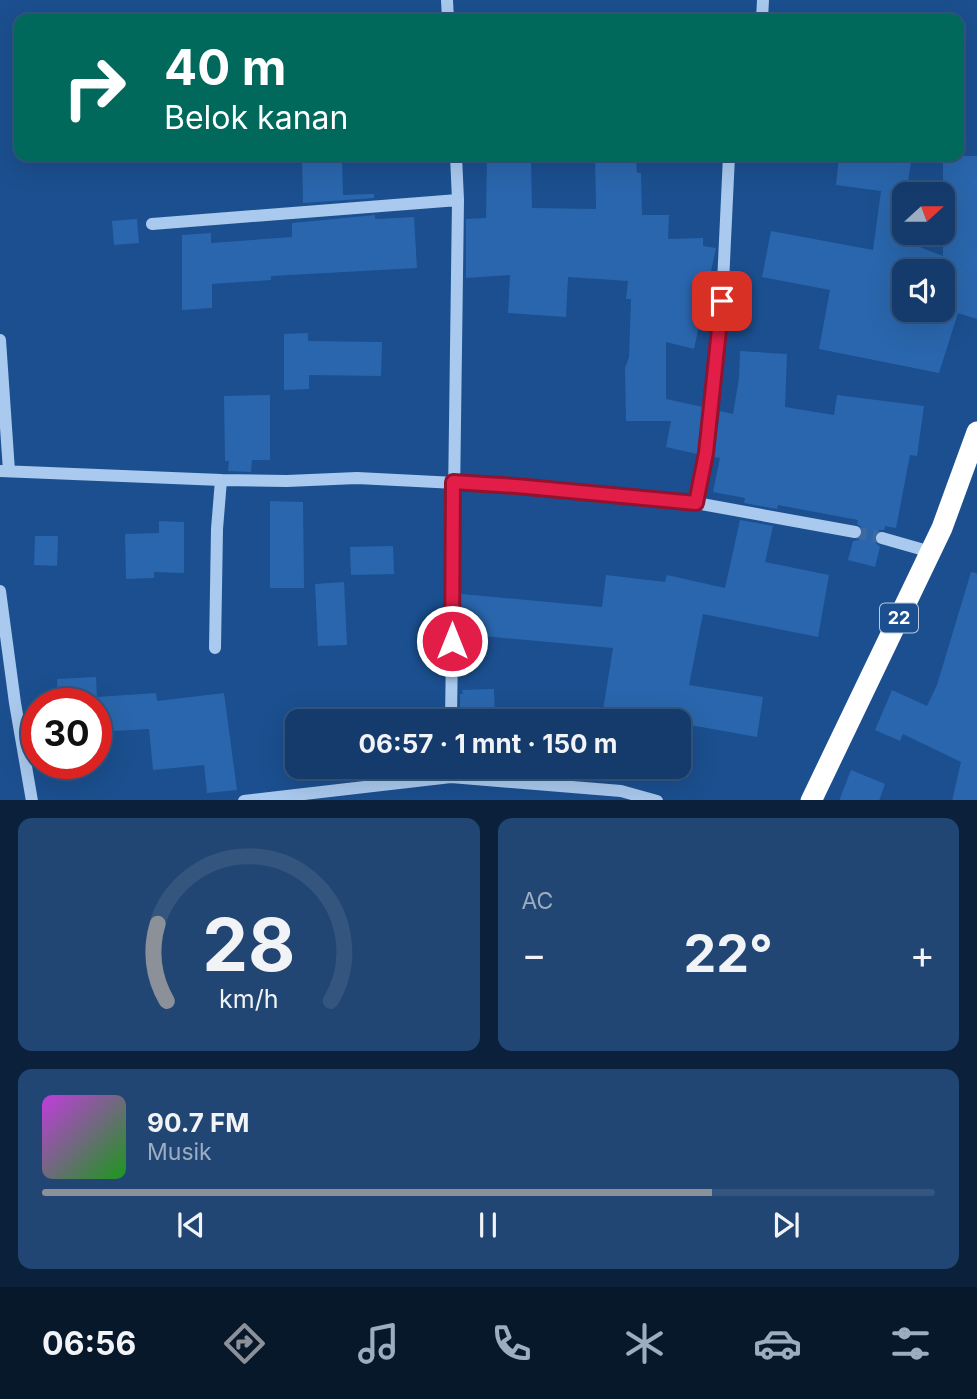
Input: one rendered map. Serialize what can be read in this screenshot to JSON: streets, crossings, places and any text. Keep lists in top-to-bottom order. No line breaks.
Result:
{"streets":{"highway":["22"]},"north":"right","page":{"turn":["40 m","Belok kanan"],"limit":"30","trip":"06:57 · 1 mnt · 150 m","tile":"AC","heat":["−","22°","+"],"song":["90.7 FM","Musik"],"tabs":"06:56","gauge":["28","km/h"]}}
